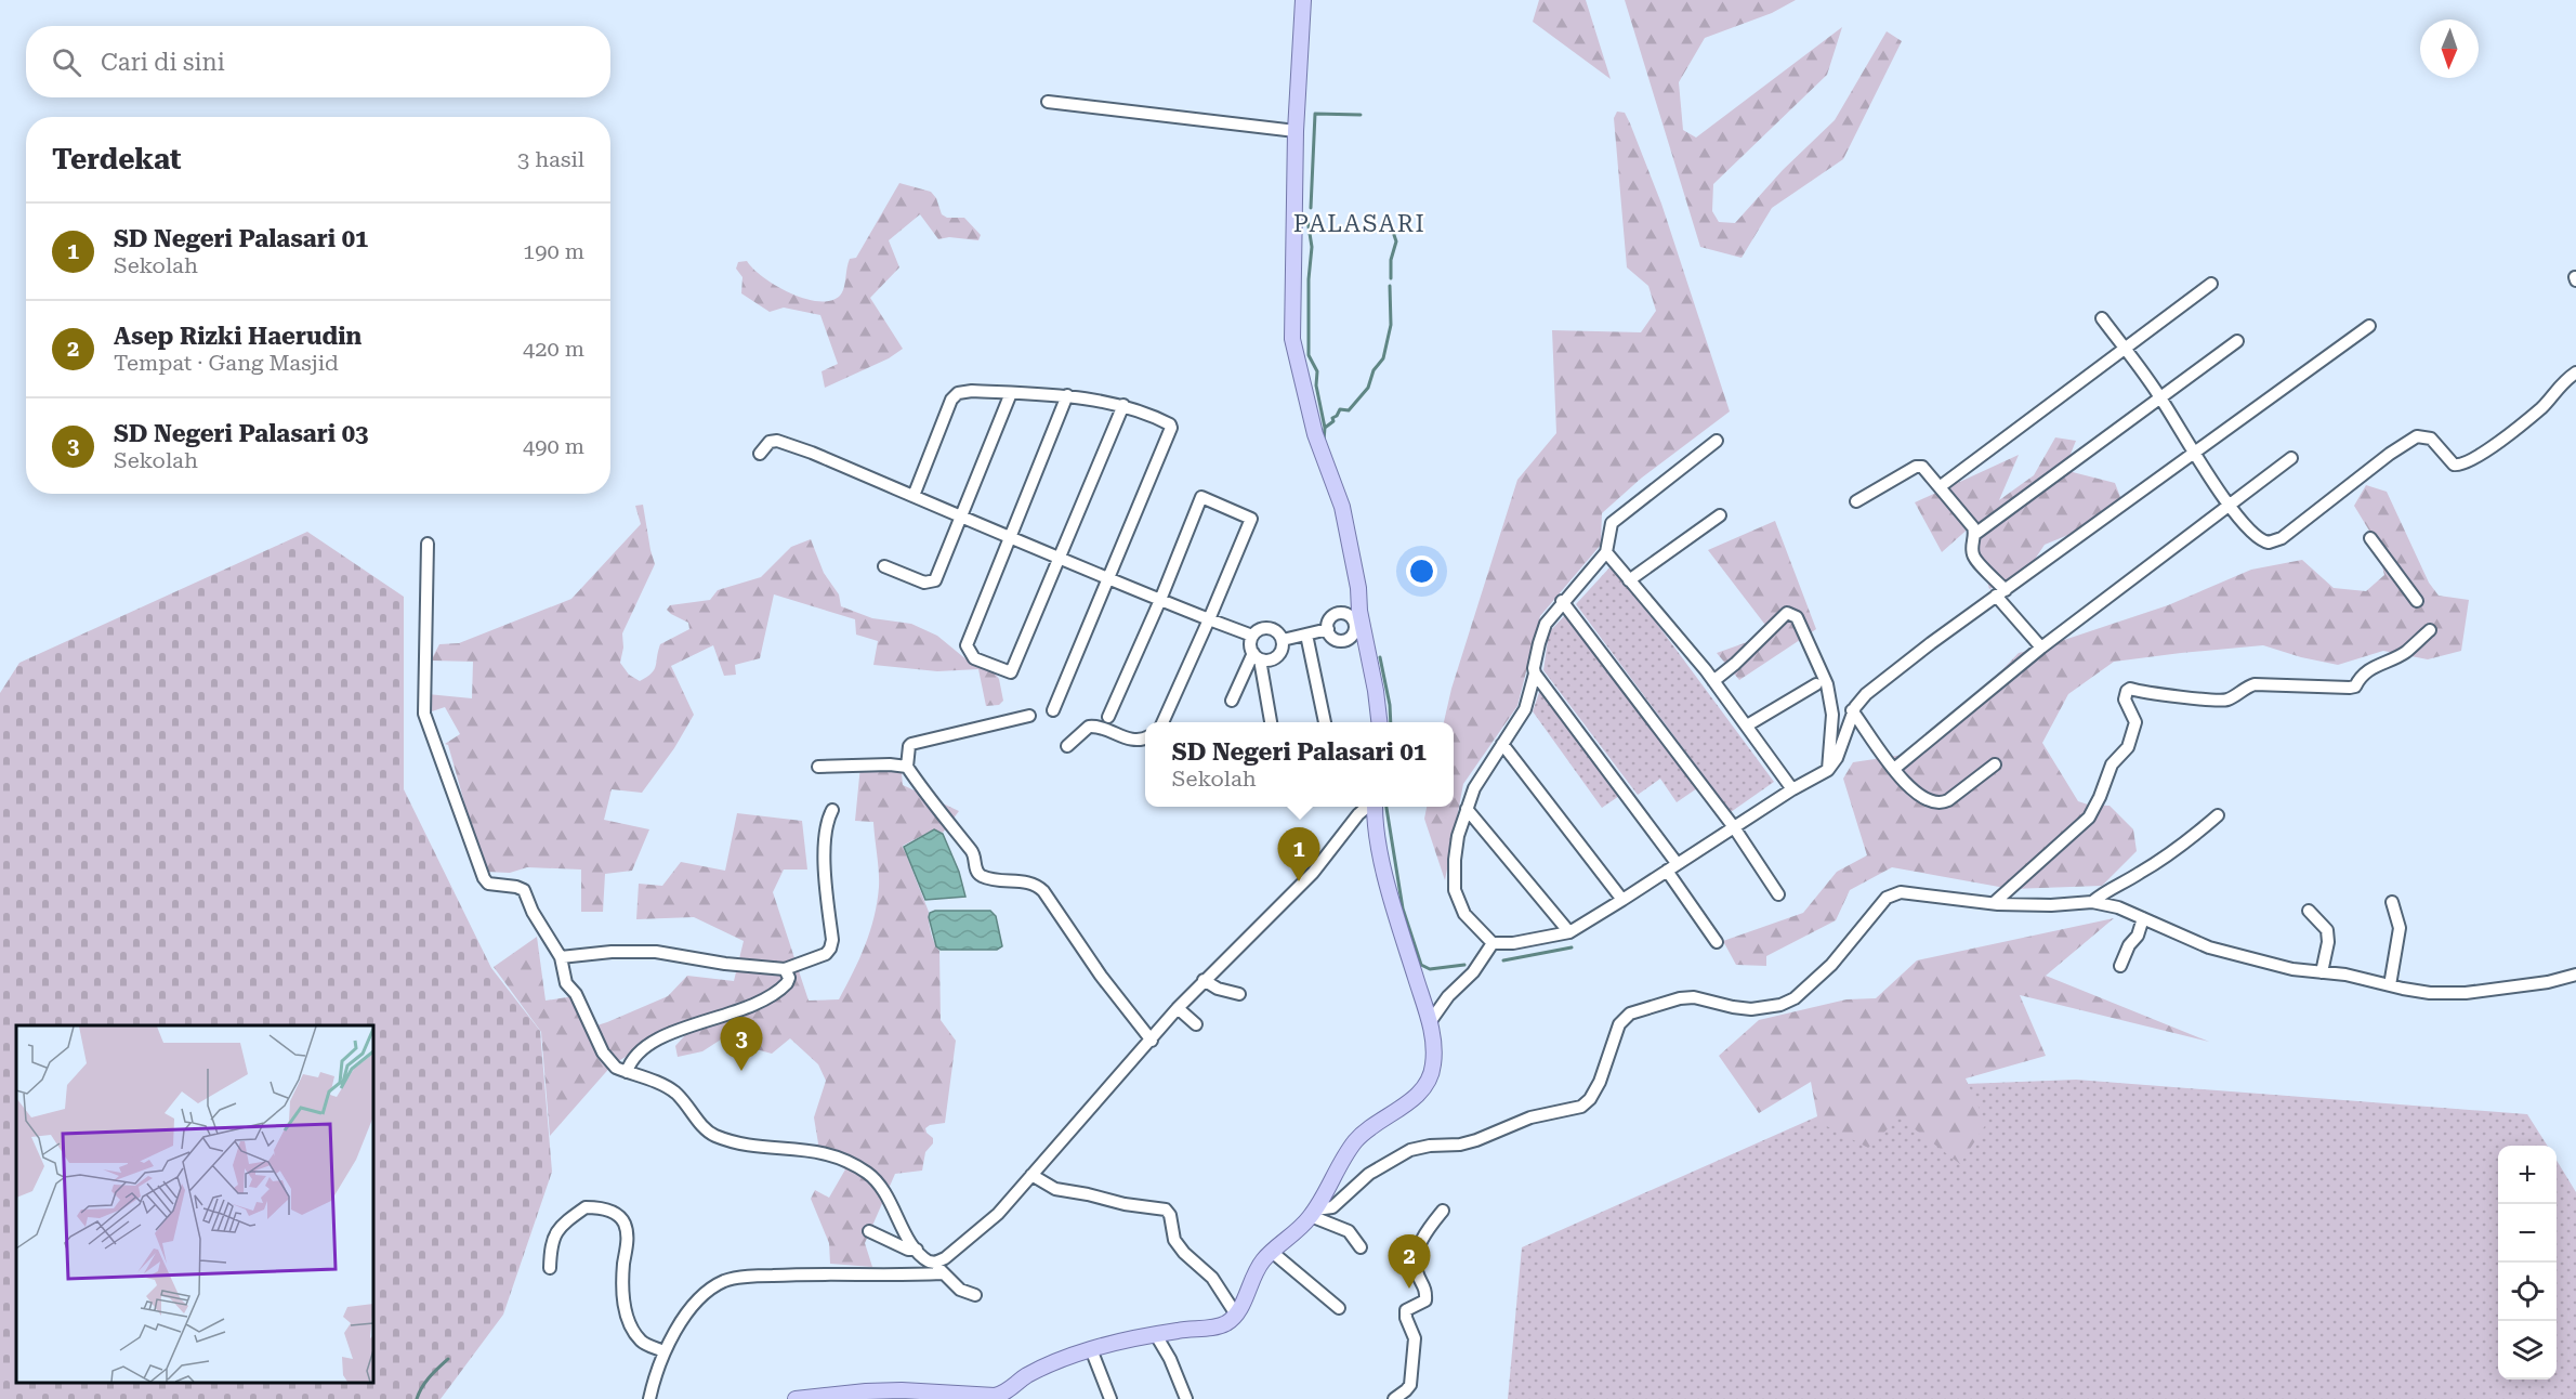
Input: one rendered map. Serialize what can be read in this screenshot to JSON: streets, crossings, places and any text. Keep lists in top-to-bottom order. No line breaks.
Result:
{"districts":["PALASARI"],"north":"bottom","page":{"search":"Cari di sini","heading":["Terdekat","3 hasil"],"list":[{"mark":"1","name":"SD Negeri Palasari 01","note":"Sekolah","value":"190 m"},{"mark":"2","name":"Asep Rizki Haerudin","note":"Tempat · Gang Masjid","value":"420 m"},{"mark":"3","name":"SD Negeri Palasari 03","note":"Sekolah","value":"490 m"}],"popup":["SD Negeri Palasari 01","Sekolah"],"pins":["1","3","2"],"map_buttons":["+","−"]}}
